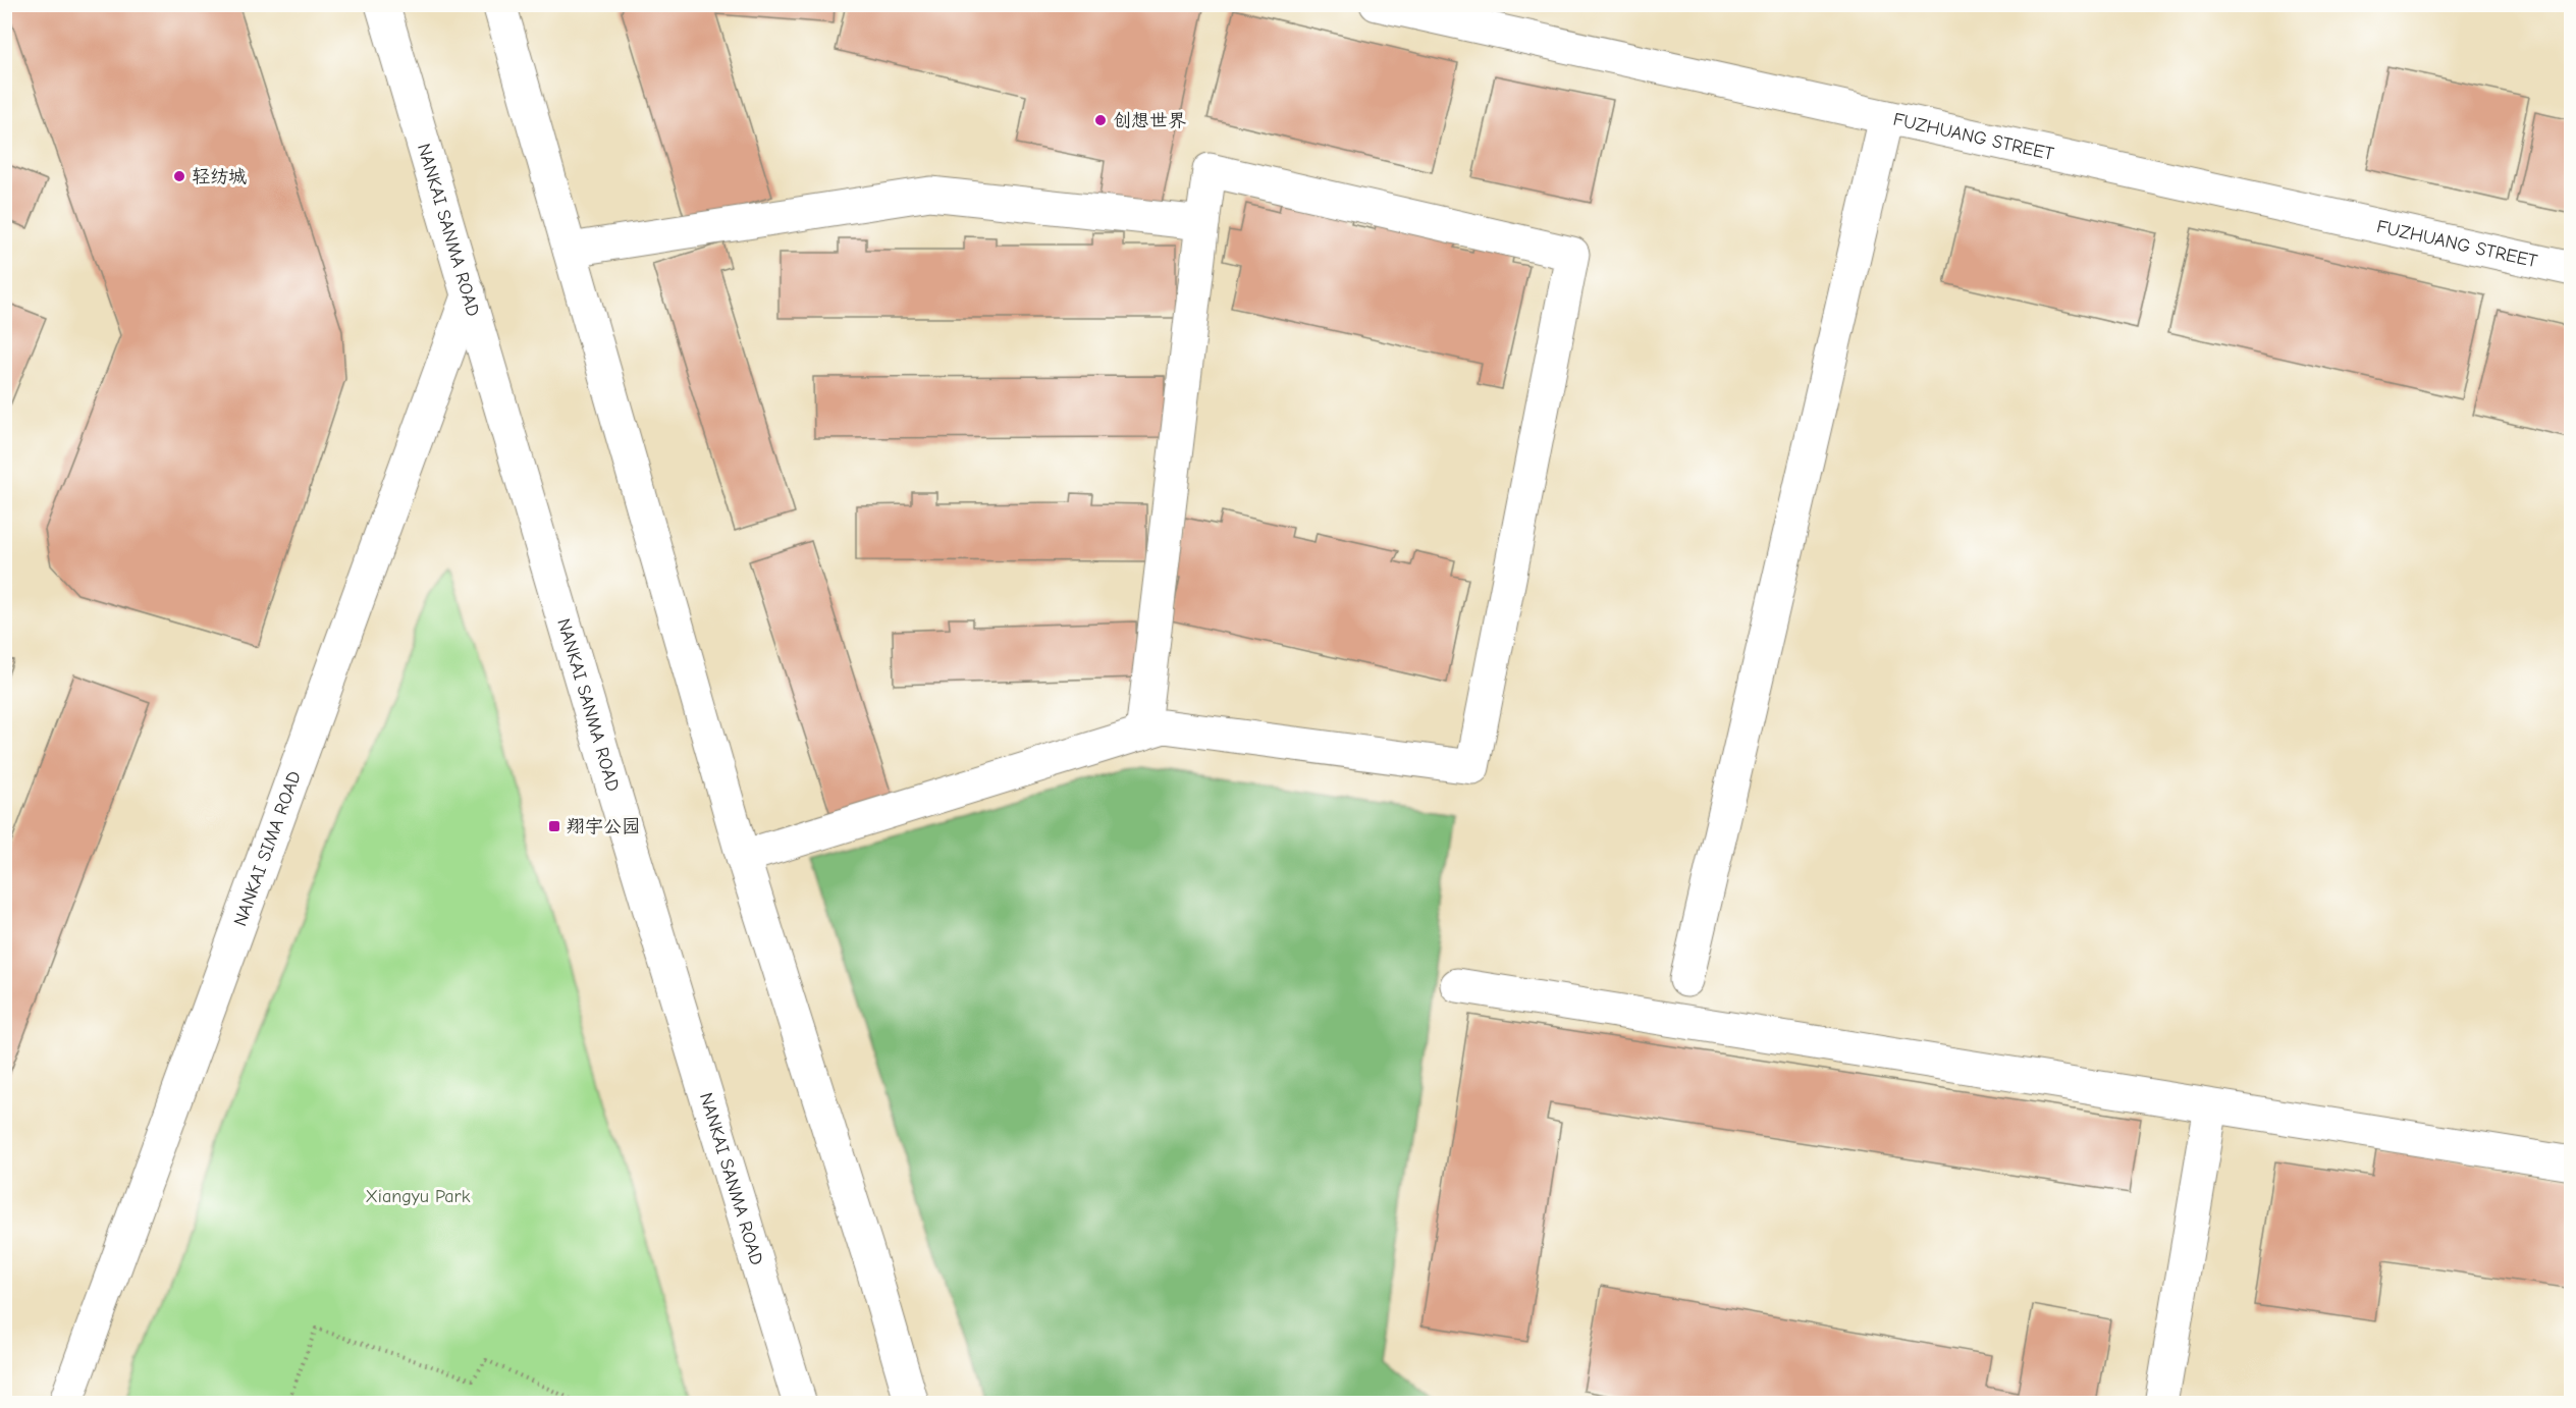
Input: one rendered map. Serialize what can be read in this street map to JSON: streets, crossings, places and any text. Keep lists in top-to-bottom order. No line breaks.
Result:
{"streets":{"street":["FUZHUANG STREET","NANKAI SANMA ROAD","NANKAI SIMA ROAD"]},"crossings":[["NANKAI SANMA ROAD","NANKAI SIMA ROAD"]],"parks":["Xiangyu Park"],"places":{"other":["创想世界","轻纺城"],"transit":["翔宇公园"]}}
